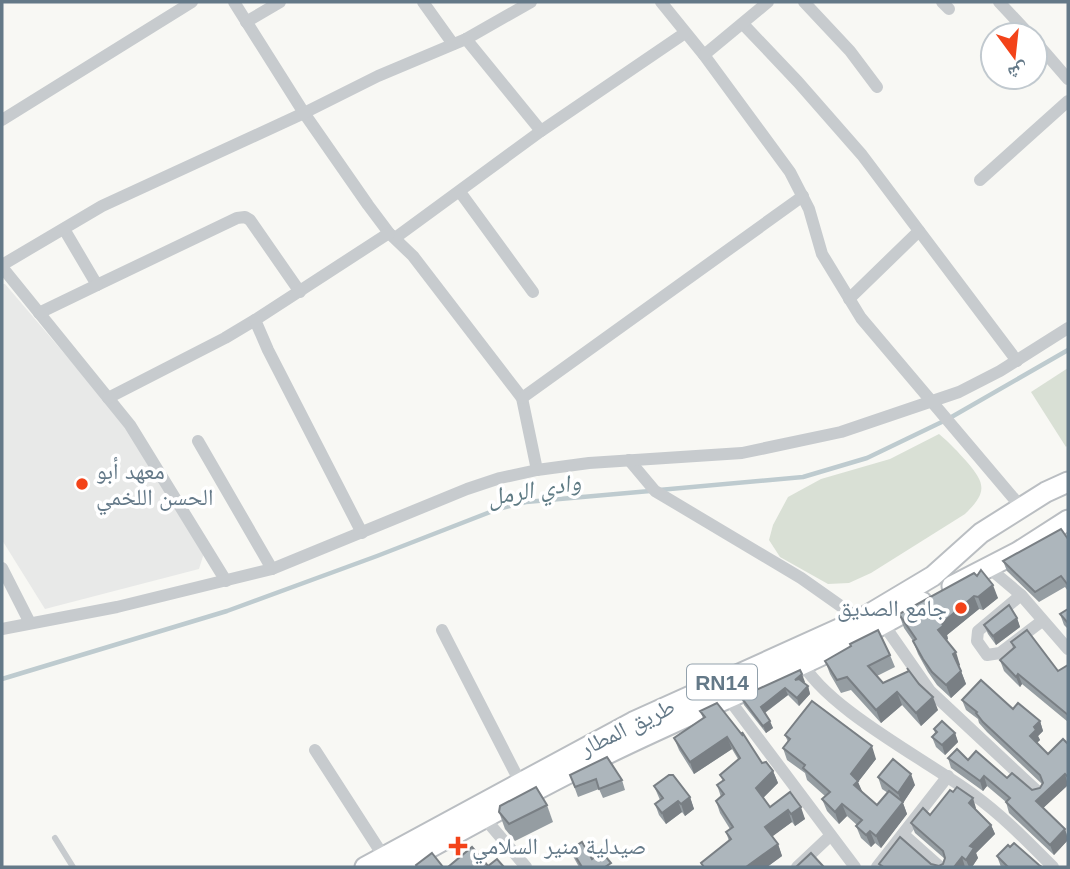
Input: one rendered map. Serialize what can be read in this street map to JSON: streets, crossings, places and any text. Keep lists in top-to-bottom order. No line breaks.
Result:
{"streets":{"main road":["RN14","طريق المطار"]},"water":["وادي الرمل"],"places":{"other":["معهد أبو الحسن اللخمي","جامع الصديق"],"health":["صيدلية منير السلامي"]},"north":"bottom"}
